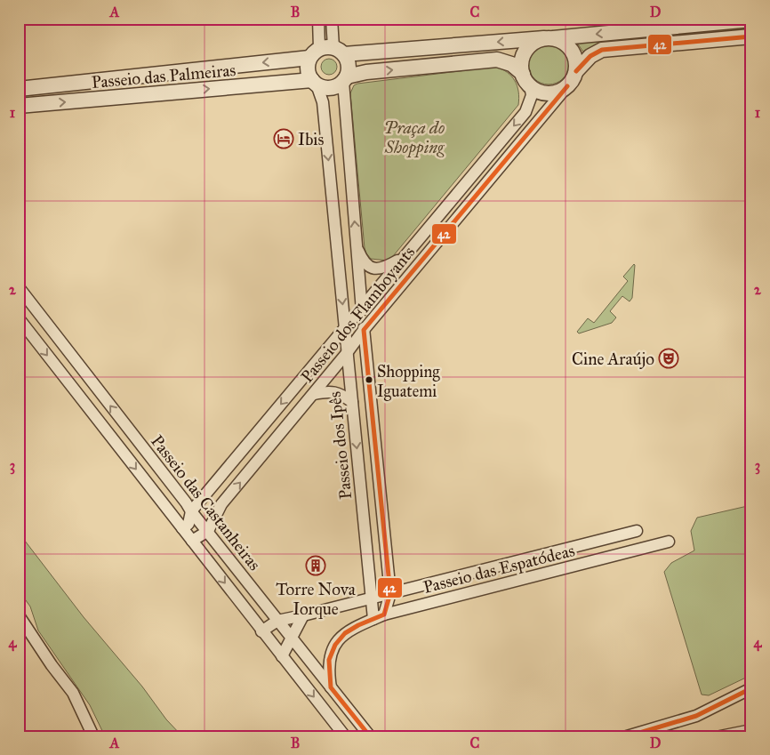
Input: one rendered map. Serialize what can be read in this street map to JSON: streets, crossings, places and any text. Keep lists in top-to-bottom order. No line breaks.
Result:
{"streets":{"street":["Passeio das Palmeiras","Passeio dos Flamboyants","Passeio dos Ipês","Passeio das Castanheiras","Passeio das Espatódeas"]},"crossings":[["Passeio das Palmeiras","Passeio dos Flamboyants"],["Passeio das Palmeiras","Passeio dos Ipês"],["Passeio dos Flamboyants","Passeio dos Ipês"],["Passeio dos Flamboyants","Passeio das Castanheiras"],["Passeio dos Ipês","Passeio das Espatódeas"],["Passeio das Castanheiras","Passeio das Espatódeas"]],"parks":["Praça do Shopping"],"places":{"hotel":["Ibis"],"theatre":["Cine Araújo"],"other":["Shopping Iguatemi"],"building":["Torre Nova Iorque"]},"lines":["transit line 42"],"grid":{"columns":["A","B","C","D"],"rows":["1","2","3","4"]}}
